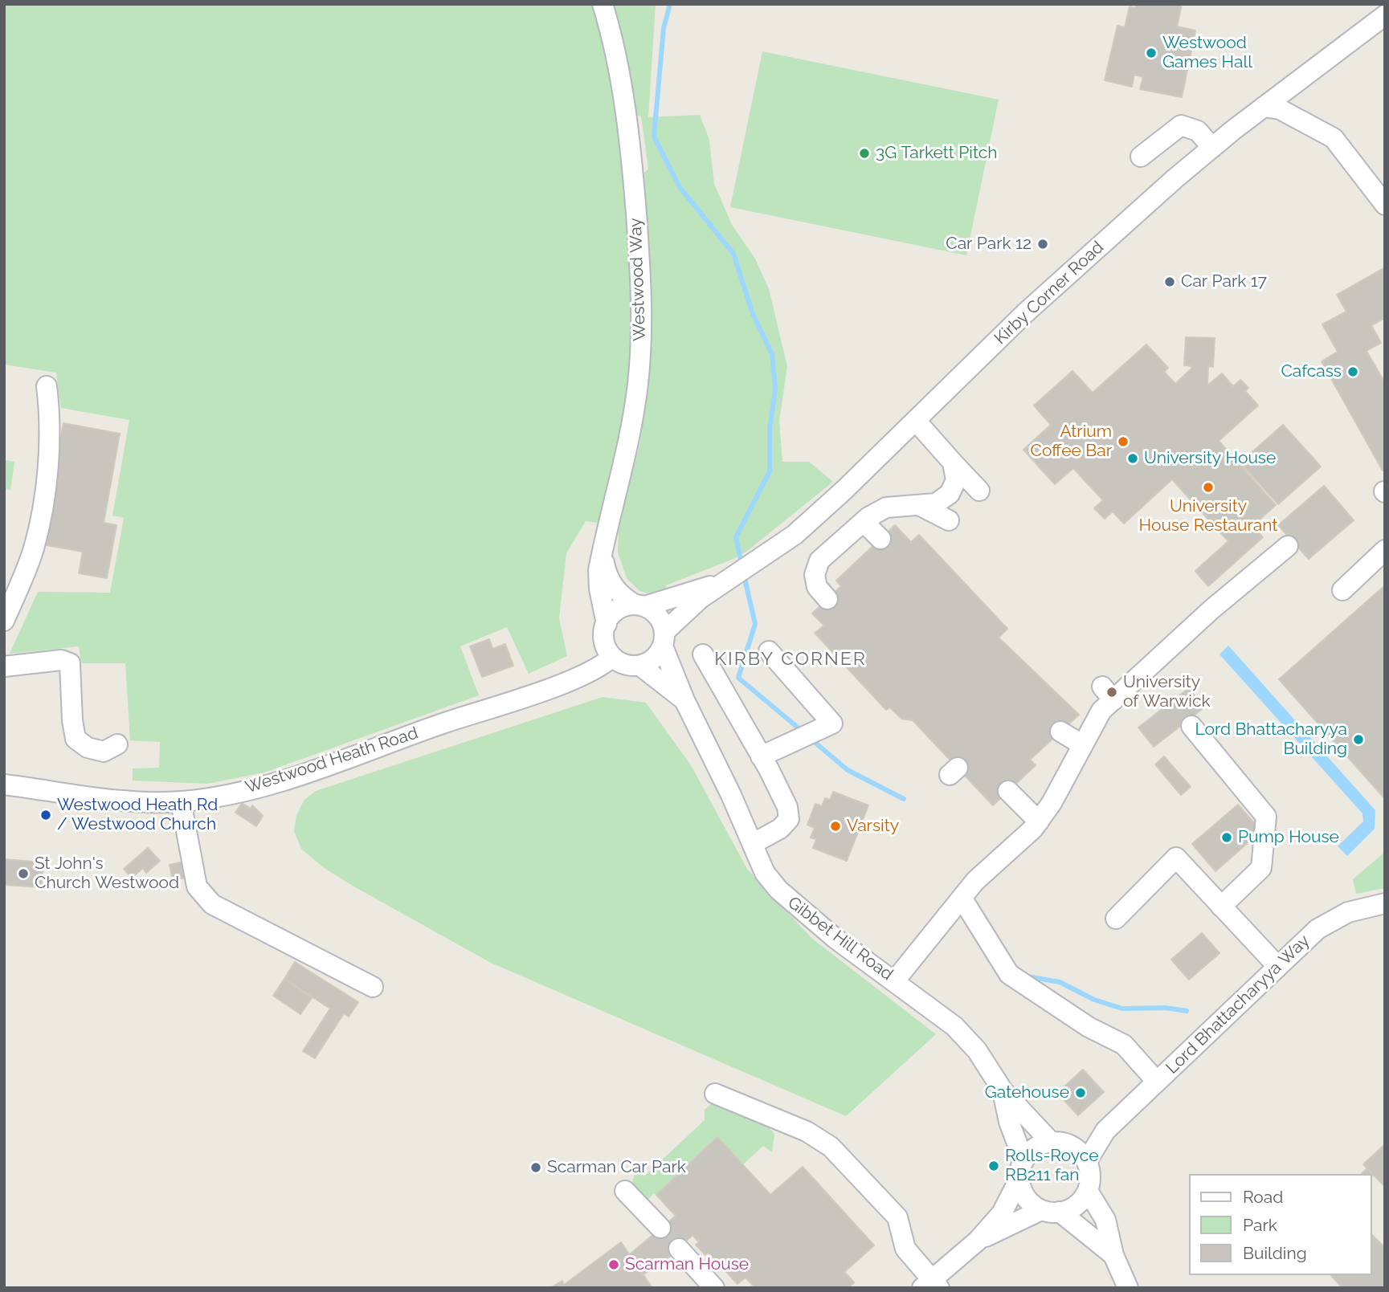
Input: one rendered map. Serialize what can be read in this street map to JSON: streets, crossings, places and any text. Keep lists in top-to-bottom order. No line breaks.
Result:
{"streets":{"street":["Westwood Way","Kirby Corner Road","Westwood Heath Road","Gibbet Hill Road","Lord Bhattacharyya Way"]},"crossings":[["Westwood Way","Kirby Corner Road"],["Westwood Way","Westwood Heath Road"],["Westwood Way","Gibbet Hill Road"],["Kirby Corner Road","Westwood Heath Road"],["Kirby Corner Road","Gibbet Hill Road"],["Westwood Heath Road","Gibbet Hill Road"],["Gibbet Hill Road","Lord Bhattacharyya Way"]],"districts":["KIRBY CORNER"],"places":["Westwood Games Hall","3G Tarkett Pitch","Car Park 12","Car Park 17","Cafcass","Atrium Coffee Bar","University House","University House Restaurant","University of Warwick","Lord Bhattacharyya Building","Westwood Heath Rd / Westwood Church","Varsity","Pump House","St John's Church Westwood","Gatehouse","Rolls-Royce RB211 fan","Scarman Car Park","Scarman House"],"legend":["Road","Park","Building"]}
